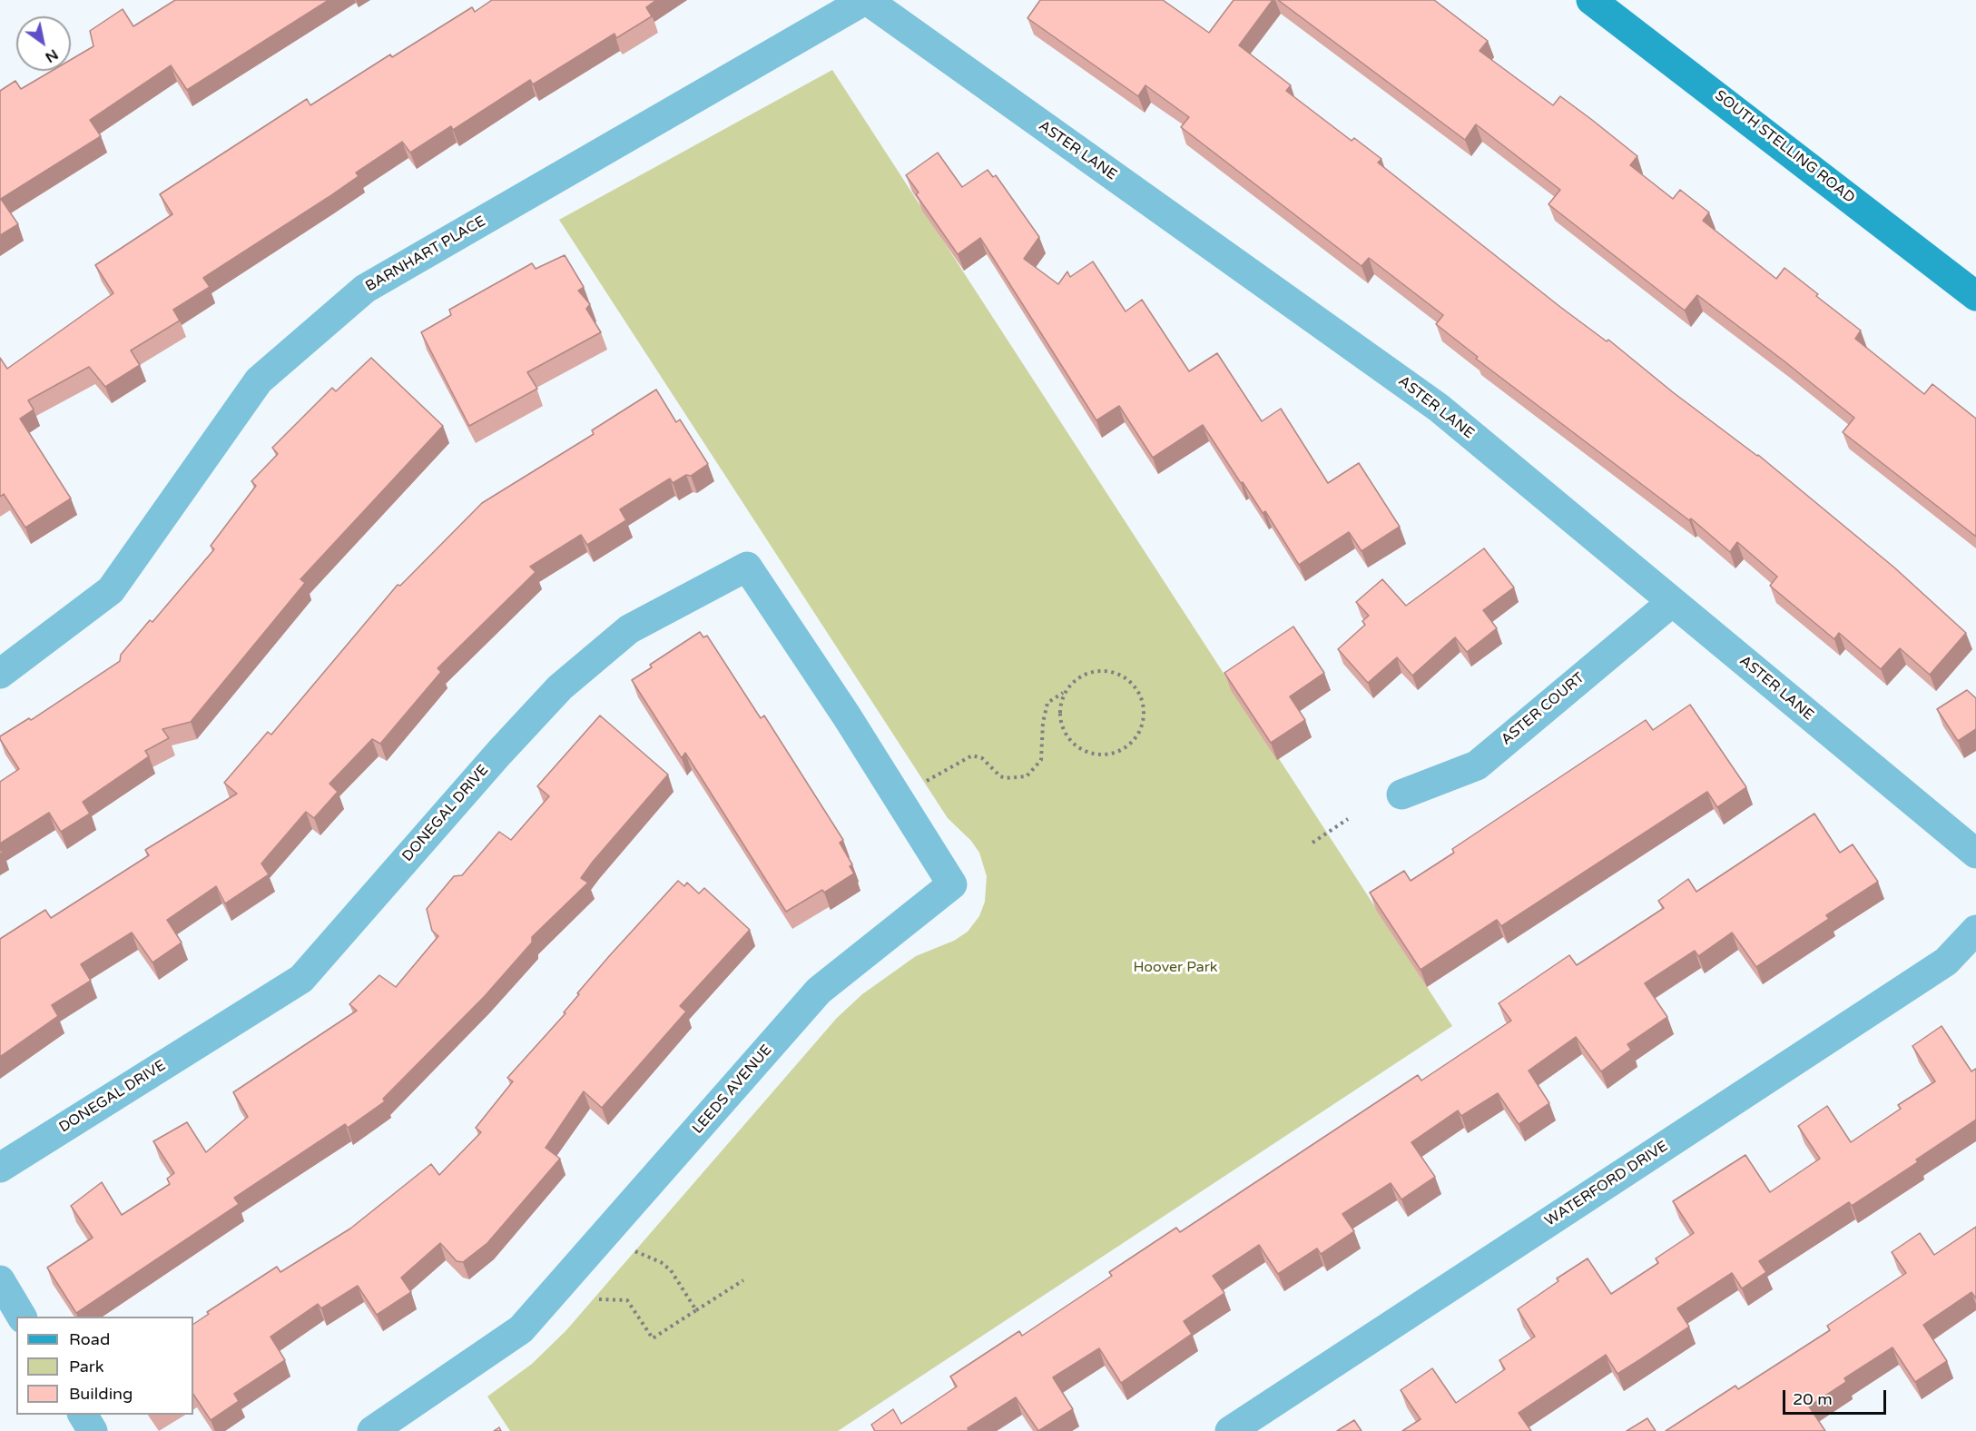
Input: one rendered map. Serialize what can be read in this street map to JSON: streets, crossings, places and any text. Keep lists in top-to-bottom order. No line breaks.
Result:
{"streets":{"main road":["SOUTH STELLING ROAD"],"street":["ASTER LANE","BARNHART PLACE","ASTER COURT","DONEGAL DRIVE","LEEDS AVENUE","WATERFORD DRIVE"]},"crossings":[["ASTER LANE","BARNHART PLACE"],["ASTER LANE","ASTER COURT"],["DONEGAL DRIVE","LEEDS AVENUE"]],"parks":["Hoover Park"],"legend":["Road","Park","Building"],"scale_bar":"20 m","north":"bottom right"}
